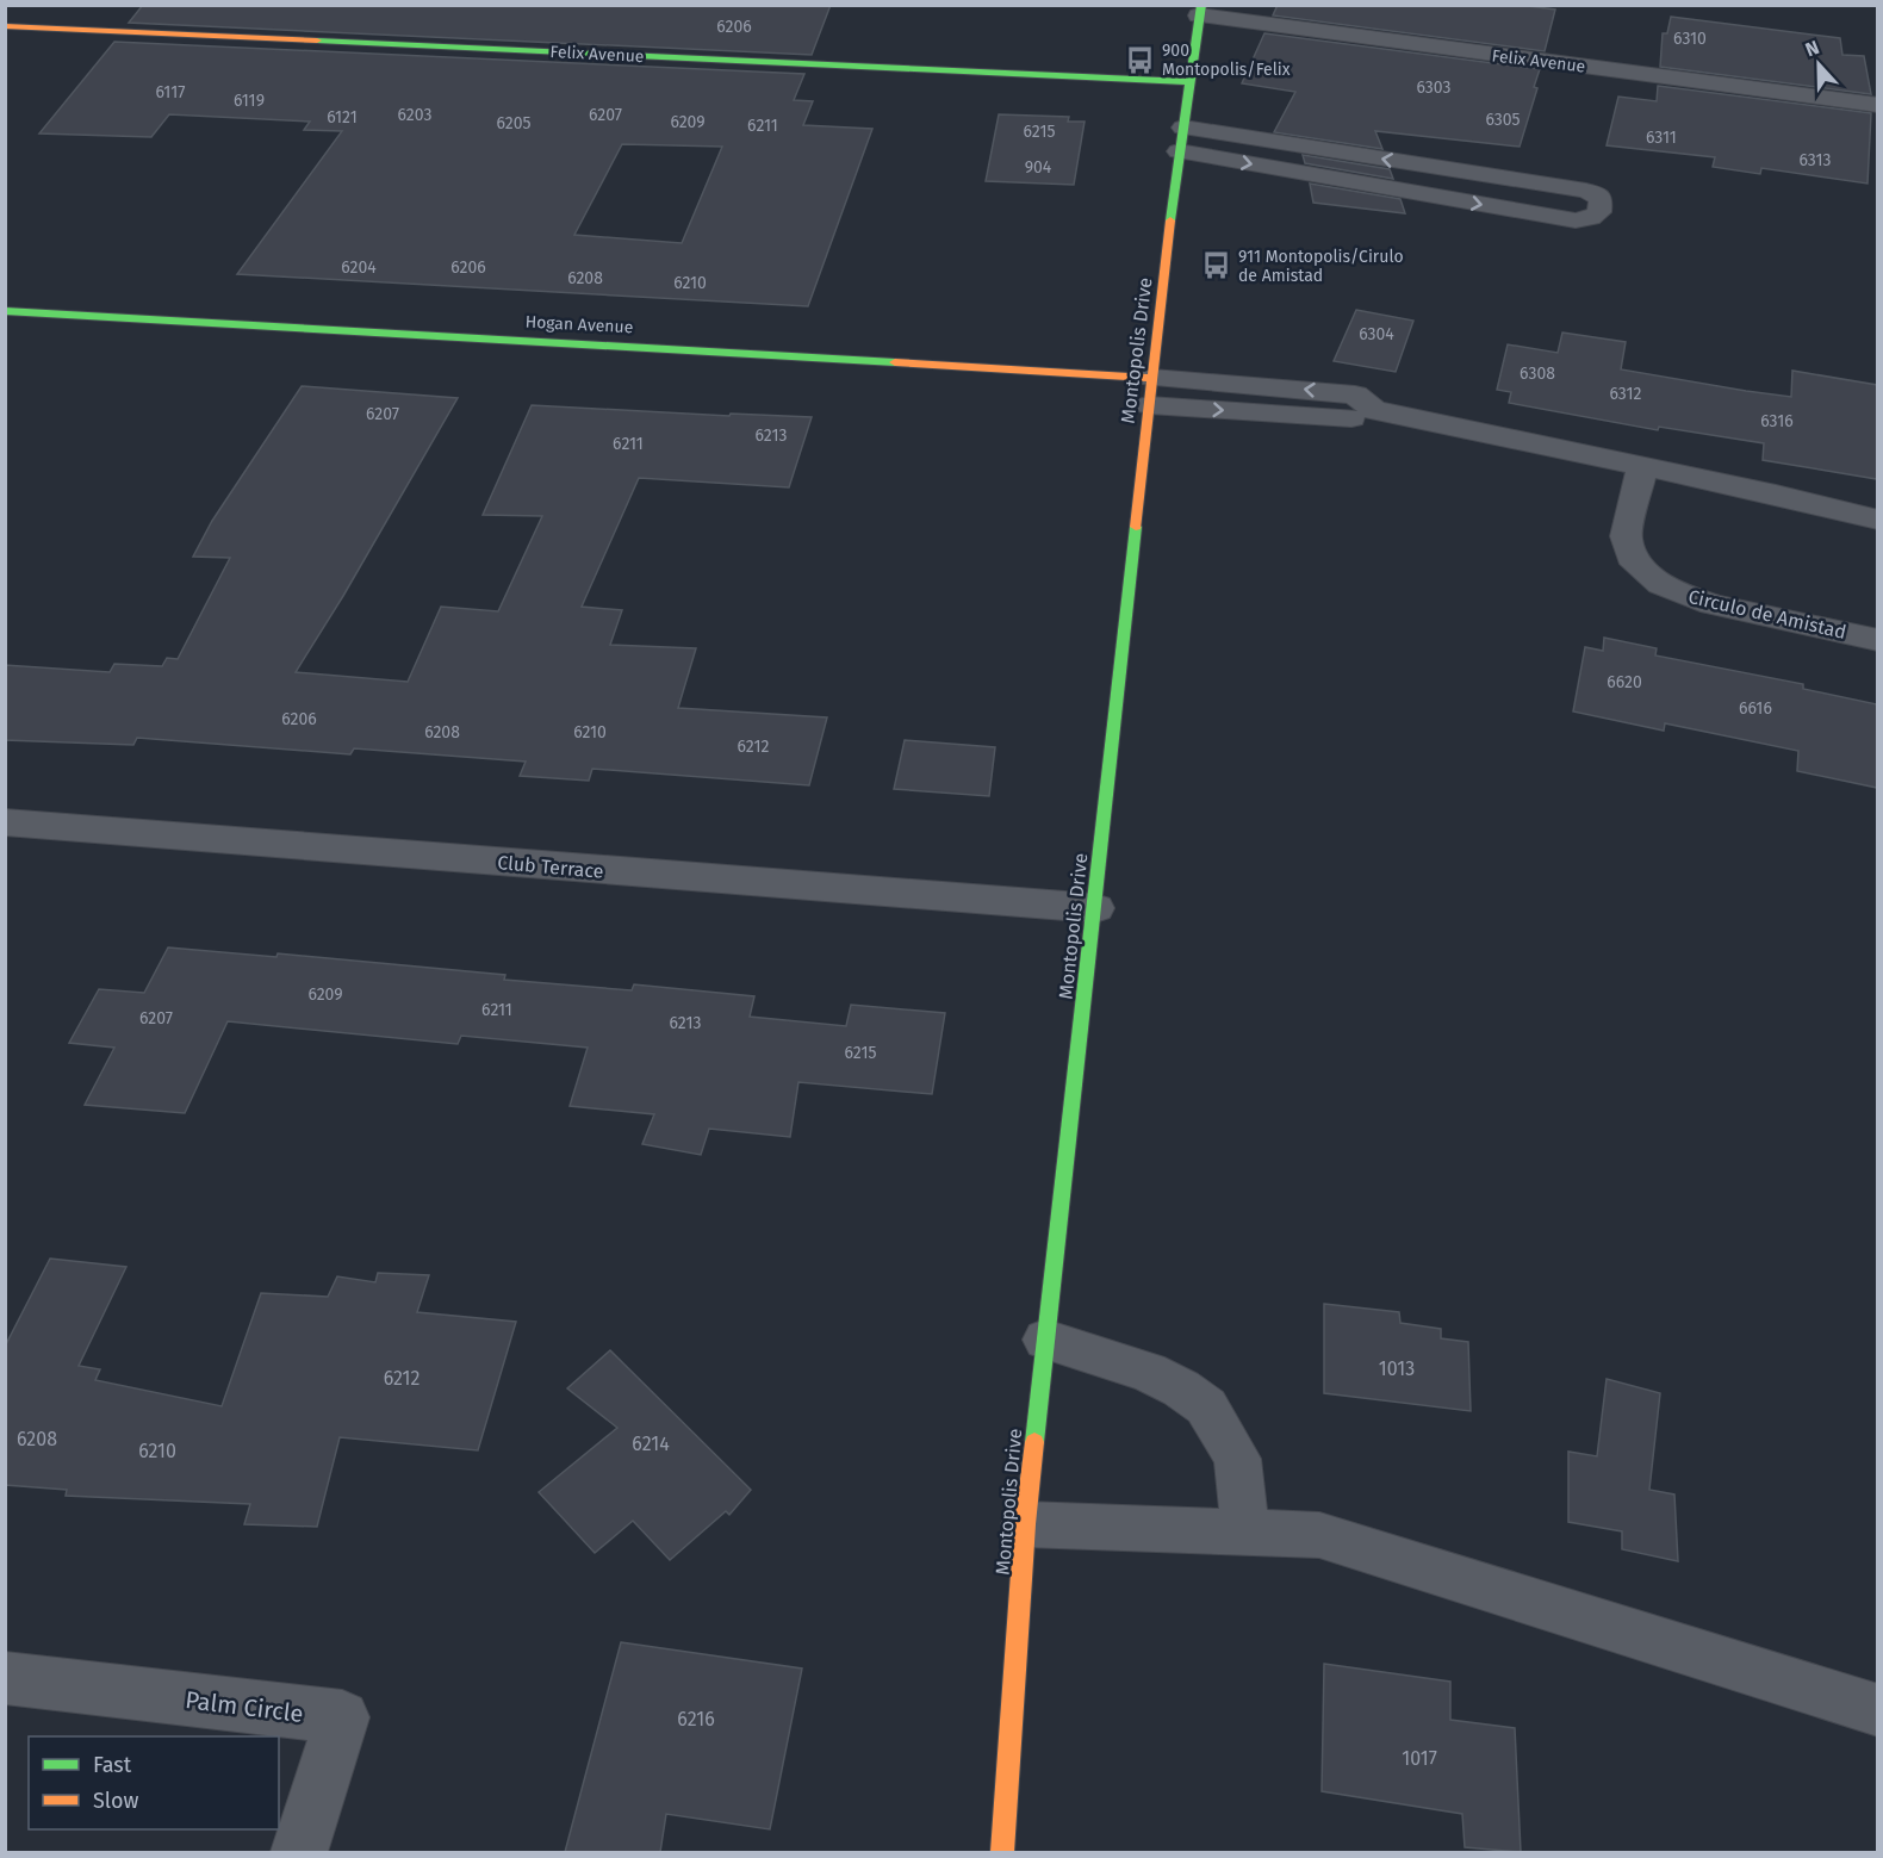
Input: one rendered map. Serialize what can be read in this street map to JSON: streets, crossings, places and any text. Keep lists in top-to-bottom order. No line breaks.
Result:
{"streets":{"street":["Felix Avenue","Hogan Avenue","Montopolis Drive","Circulo de Amistad","Club Terrace","Palm Circle"]},"crossings":[["Felix Avenue","Montopolis Drive"],["Hogan Avenue","Montopolis Drive"],["Montopolis Drive","Club Terrace"]],"places":{"bus stop":["900 Montopolis/Felix","911 Montopolis/Cirulo de Amistad"]},"house_numbers":["6206","6310","6303","6117","6119","6203","6207","6121","6305","6209","6205","6211","6215","6311","6313","904","6204","6206","6208","6210","6304","6308","6312","6207","6316","6213","6211","6620","6616","6206","6208","6210","6212","6209","6211","6207","6213","6215","1013","6212","6208","6214","6210","6216","1017"],"legend":["Fast","Slow"],"north":"top"}
